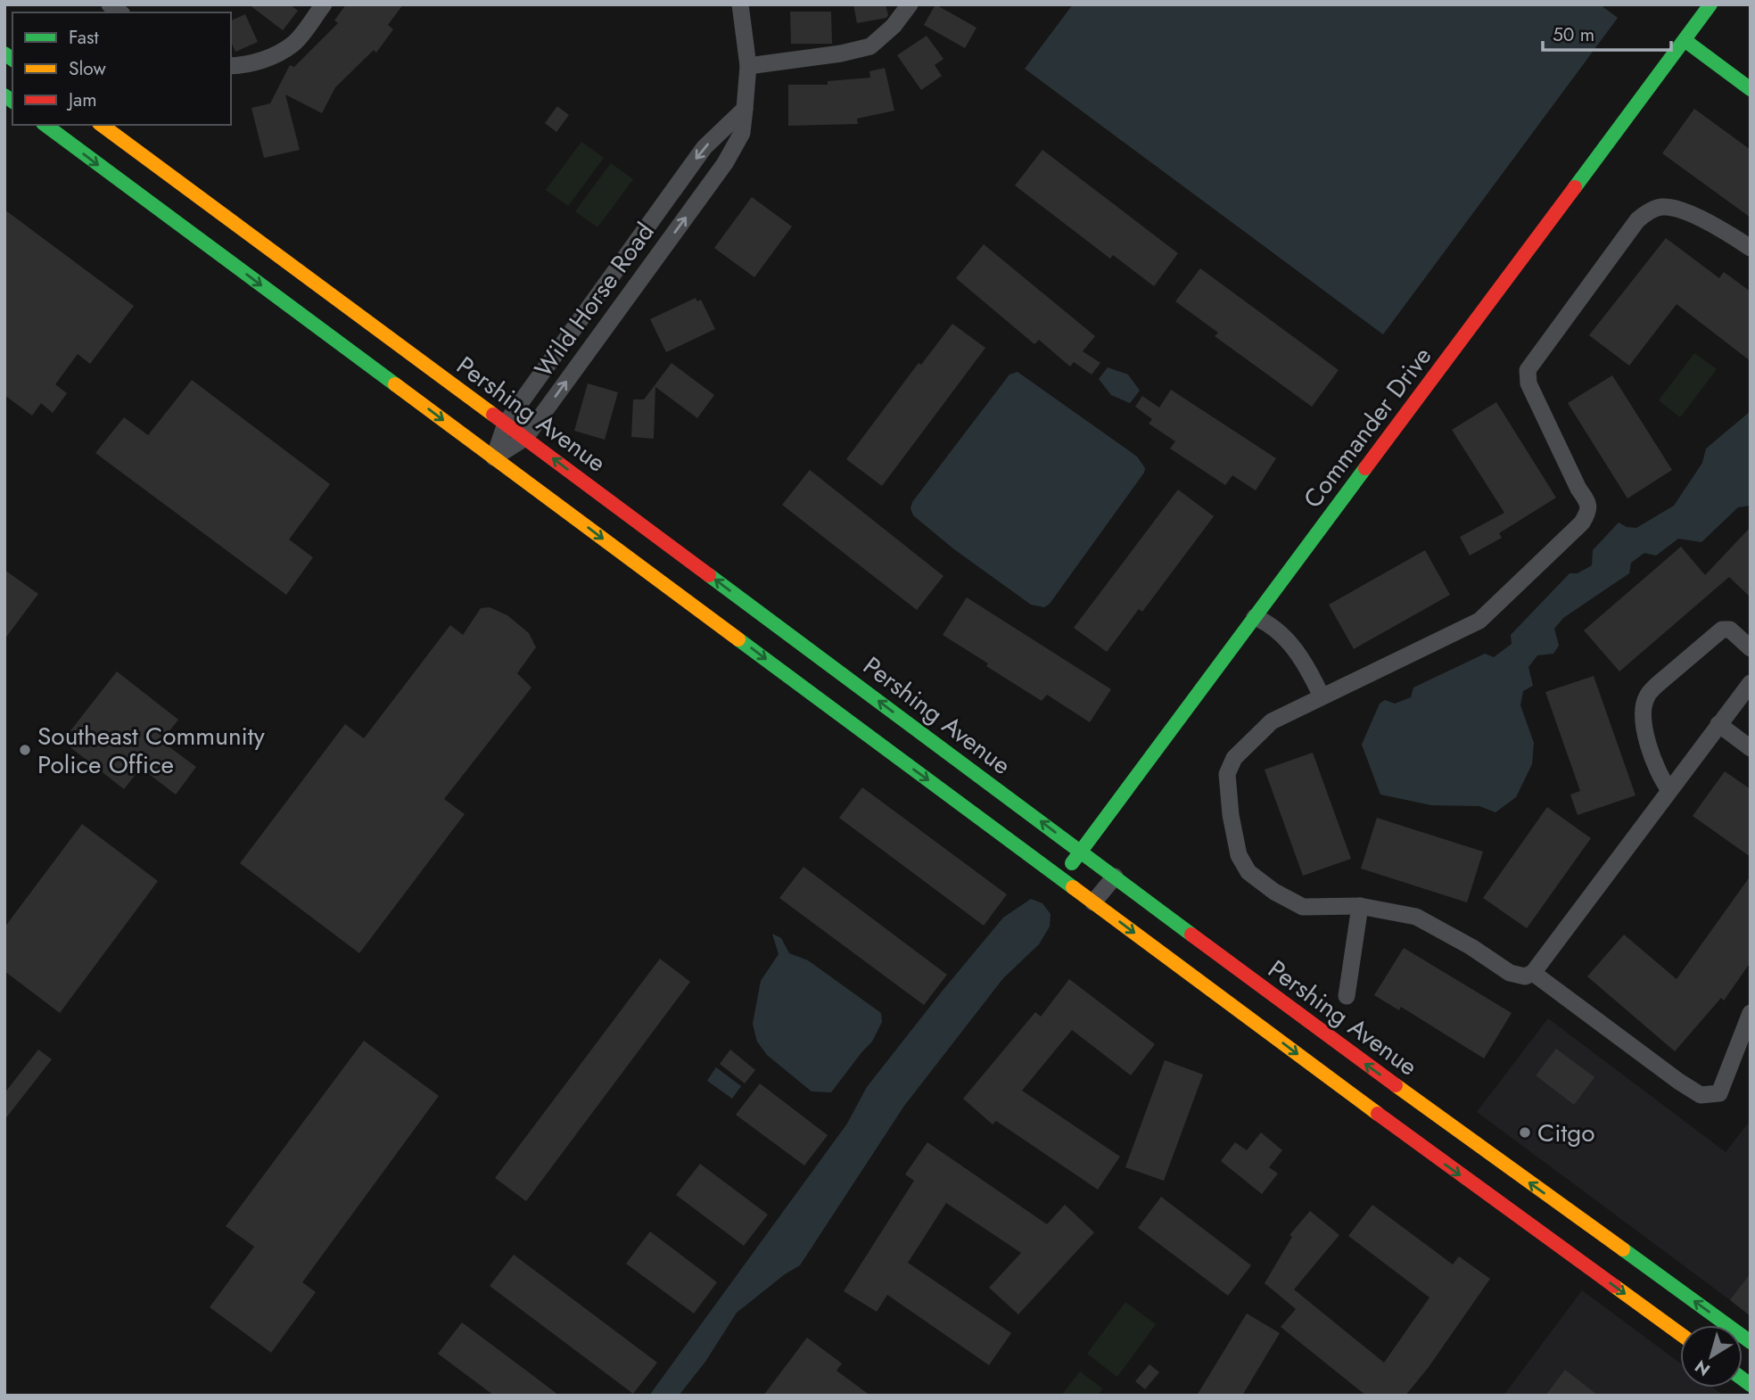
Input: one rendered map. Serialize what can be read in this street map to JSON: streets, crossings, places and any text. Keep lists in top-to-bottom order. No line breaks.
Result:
{"streets":{"street":["Wild Horse Road","Pershing Avenue","Commander Drive"]},"crossings":[["Wild Horse Road","Pershing Avenue"],["Pershing Avenue","Commander Drive"]],"places":["Southeast Community Police Office","Citgo"],"legend":["Fast","Slow","Jam"],"scale_bar":"50 m","north":"bottom left"}
